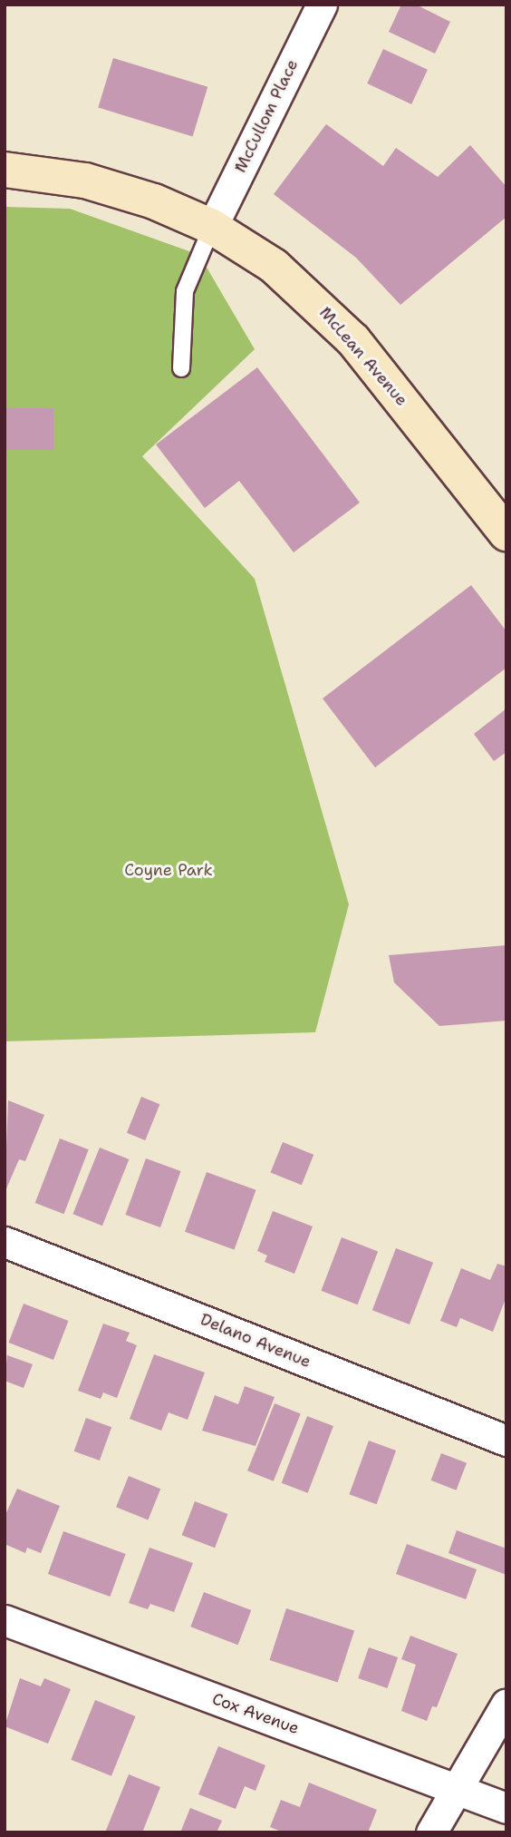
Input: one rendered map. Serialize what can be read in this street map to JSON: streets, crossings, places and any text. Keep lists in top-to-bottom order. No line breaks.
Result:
{"streets":{"street":["McCullom Place","McLean Avenue","Delano Avenue","Cox Avenue"]},"crossings":[["McCullom Place","McLean Avenue"]],"parks":["Coyne Park"]}
